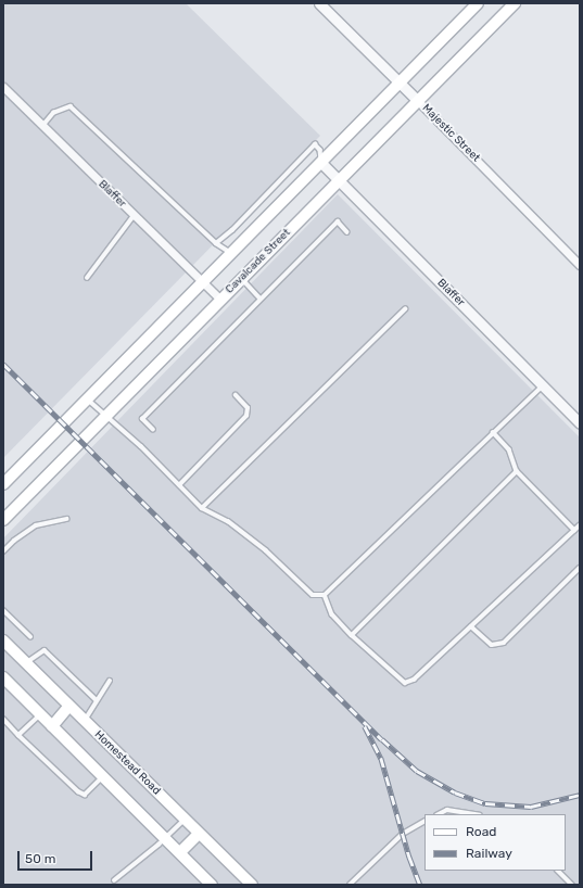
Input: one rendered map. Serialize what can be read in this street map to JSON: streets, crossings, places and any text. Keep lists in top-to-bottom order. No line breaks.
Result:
{"streets":{"main road":["Cavalcade Street","Homestead Road"],"street":["Majestic Street","Blaffer"]},"crossings":[["Majestic Street","Cavalcade Street"],["Blaffer","Cavalcade Street"]],"legend":["Road","Railway"],"scale_bar":"50 m"}
